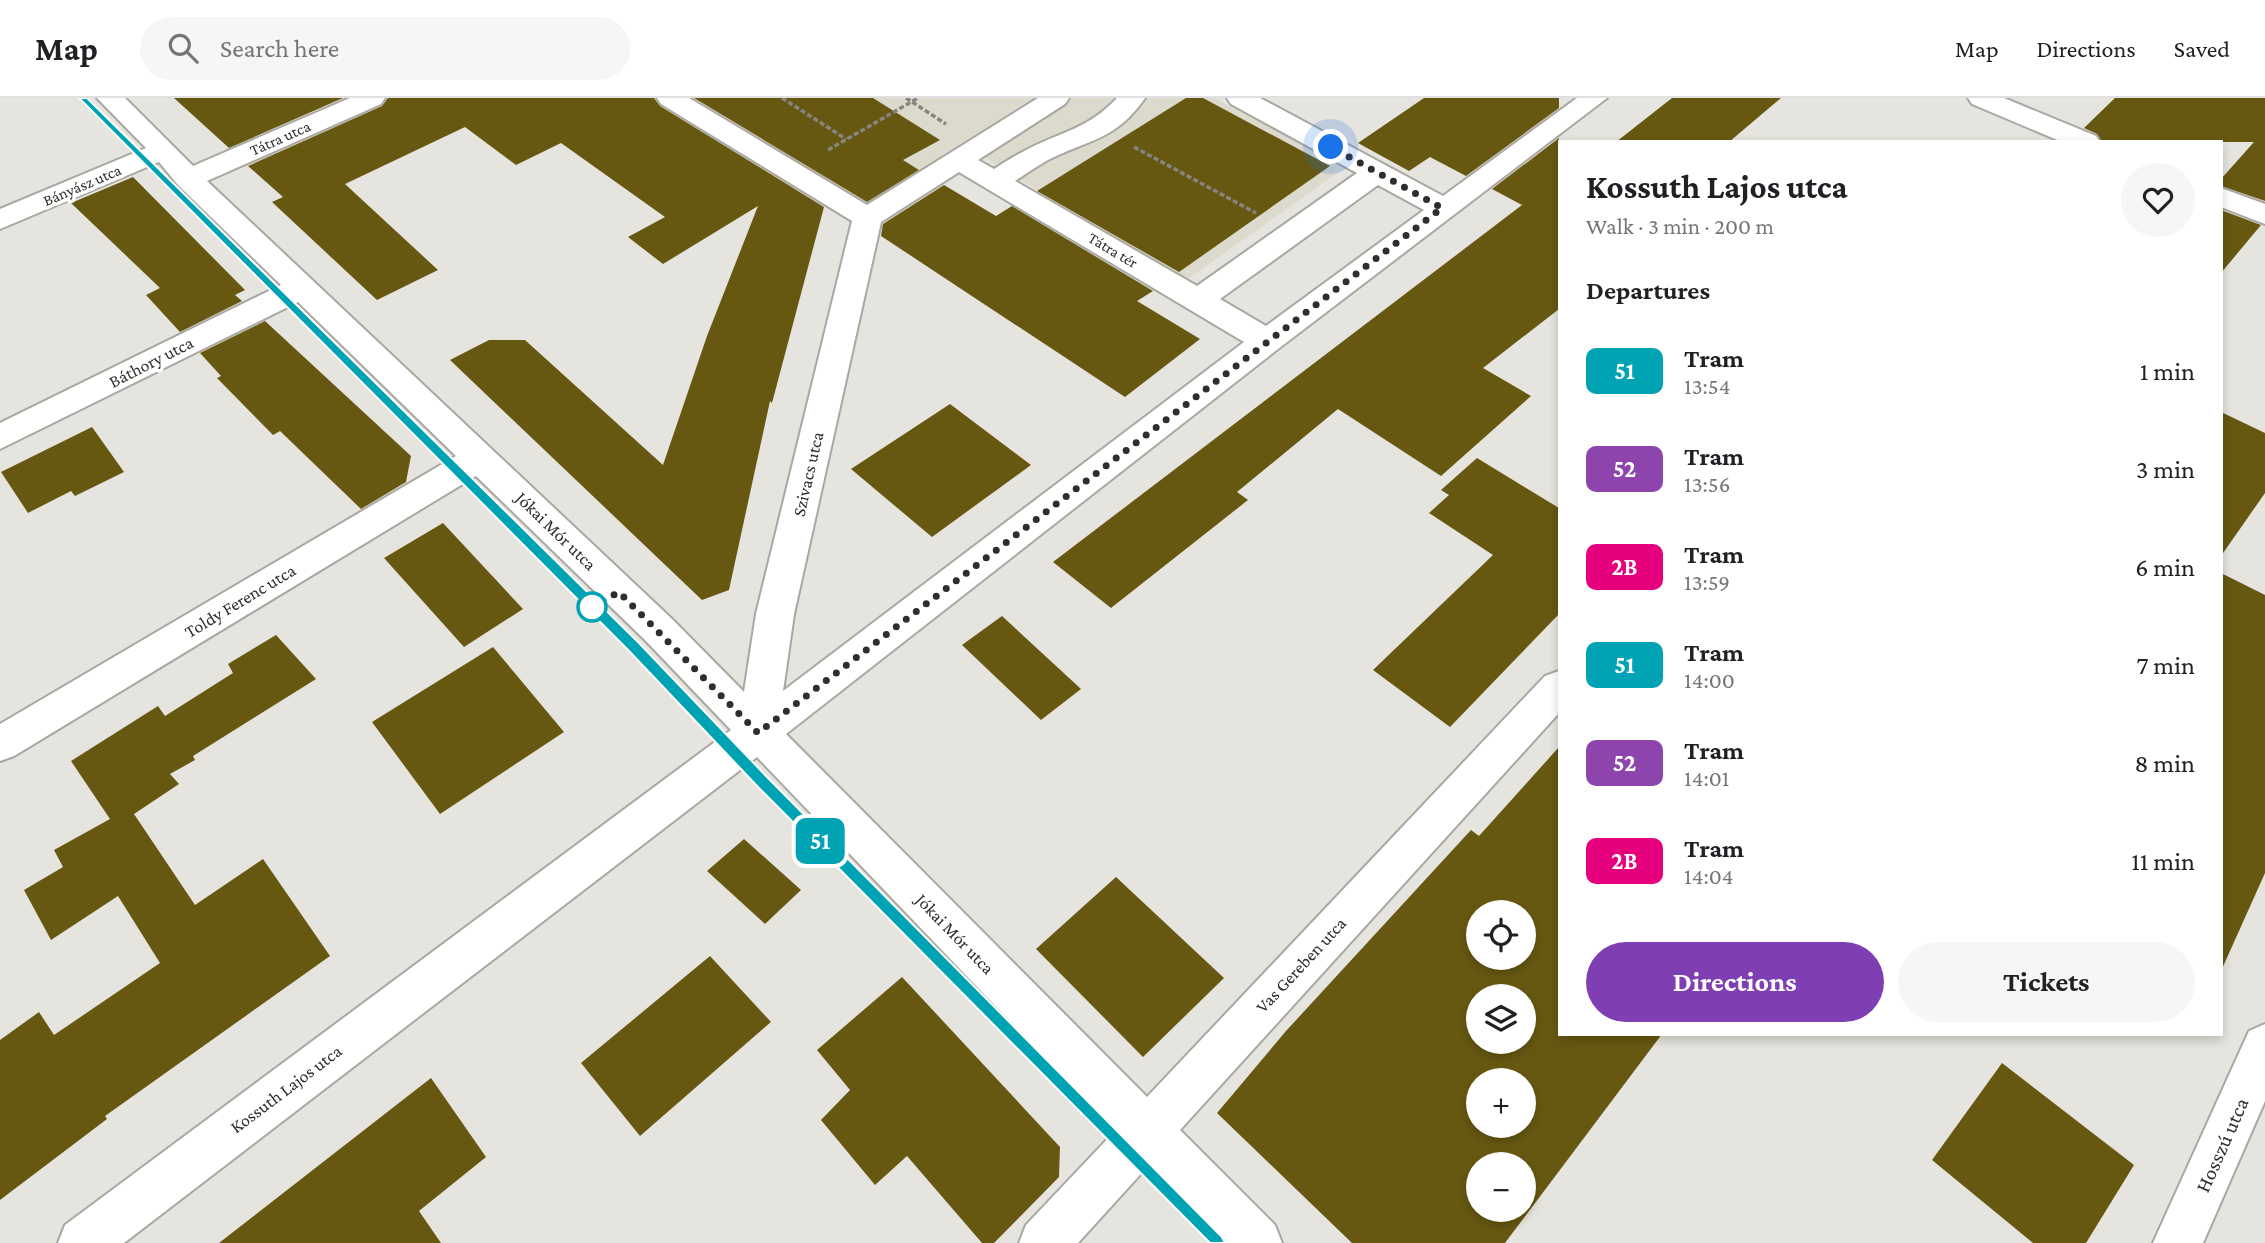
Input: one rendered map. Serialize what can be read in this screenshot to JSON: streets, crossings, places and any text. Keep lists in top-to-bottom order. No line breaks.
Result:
{"streets":{"street":["Tátra utca","Bányász utca","Tátra tér","Báthory utca","Szivacs utca","Jókai Mór utca","Toldy Ferenc utca","Vas Gereben utca","Kossuth Lajos utca","Hosszú utca"]},"crossings":[["Tátra utca","Jókai Mór utca"],["Bányász utca","Jókai Mór utca"],["Tátra tér","Kossuth Lajos utca"],["Báthory utca","Jókai Mór utca"],["Szivacs utca","Jókai Mór utca"],["Szivacs utca","Kossuth Lajos utca"],["Jókai Mór utca","Toldy Ferenc utca"],["Jókai Mór utca","Vas Gereben utca"],["Jókai Mór utca","Kossuth Lajos utca"]],"lines":["tram line 51"],"page":{"header":"Map","search":"Search here","nav":["Map","Directions","Saved"],"on_map":"51","heading":[["Kossuth Lajos utca","Walk · 3 min · 200 m"],"Departures"],"list":[{"mark":"51","name":"Tram","note":"13:54","value":"1 min"},{"mark":"52","name":"Tram","note":"13:56","value":"3 min"},{"mark":"2B","name":"Tram","note":"13:59","value":"6 min"},{"mark":"51","name":"Tram","note":"14:00","value":"7 min"},{"mark":"52","name":"Tram","note":"14:01","value":"8 min"},{"mark":"2B","name":"Tram","note":"14:04","value":"11 min"}],"map_buttons":["+","−"],"buttons":["Directions","Tickets"]}}
